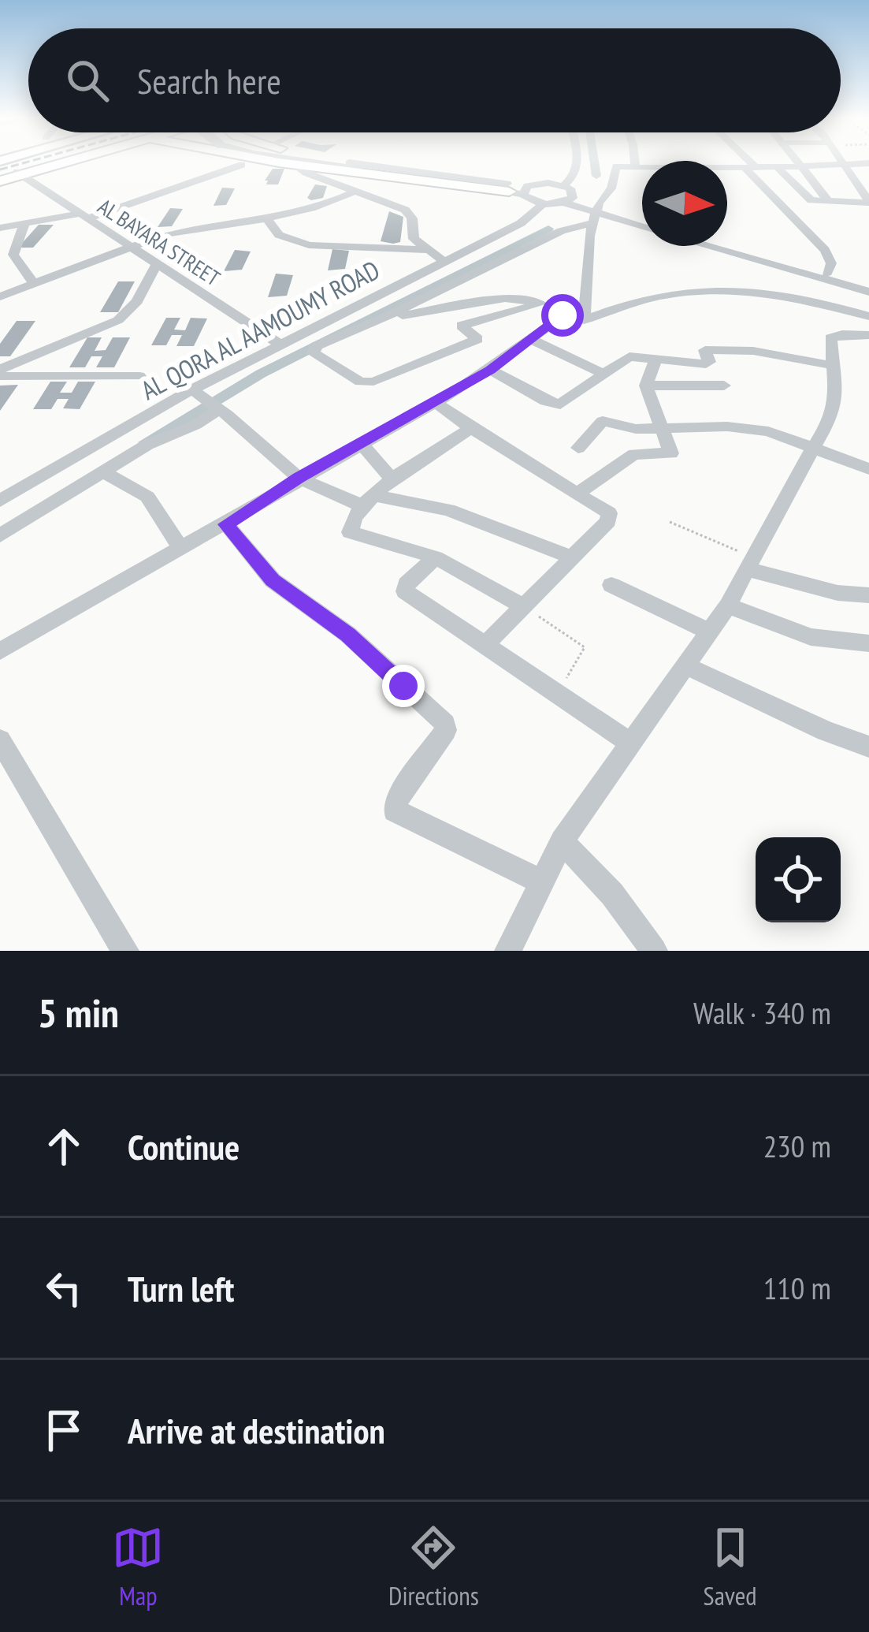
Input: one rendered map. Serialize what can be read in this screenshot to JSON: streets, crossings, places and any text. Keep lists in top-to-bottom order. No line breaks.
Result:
{"streets":{"street":["AL BAYARA STREET","AL QORA AL AAMOUMY ROAD"]},"crossings":[["AL BAYARA STREET","AL QORA AL AAMOUMY ROAD"]],"north":"right","page":{"search":"Search here","heading":["5 min","Walk · 340 m"],"list":[["Continue","230 m"],["Turn left","110 m"],"Arrive at destination"],"nav":["Map","Directions","Saved"]}}
